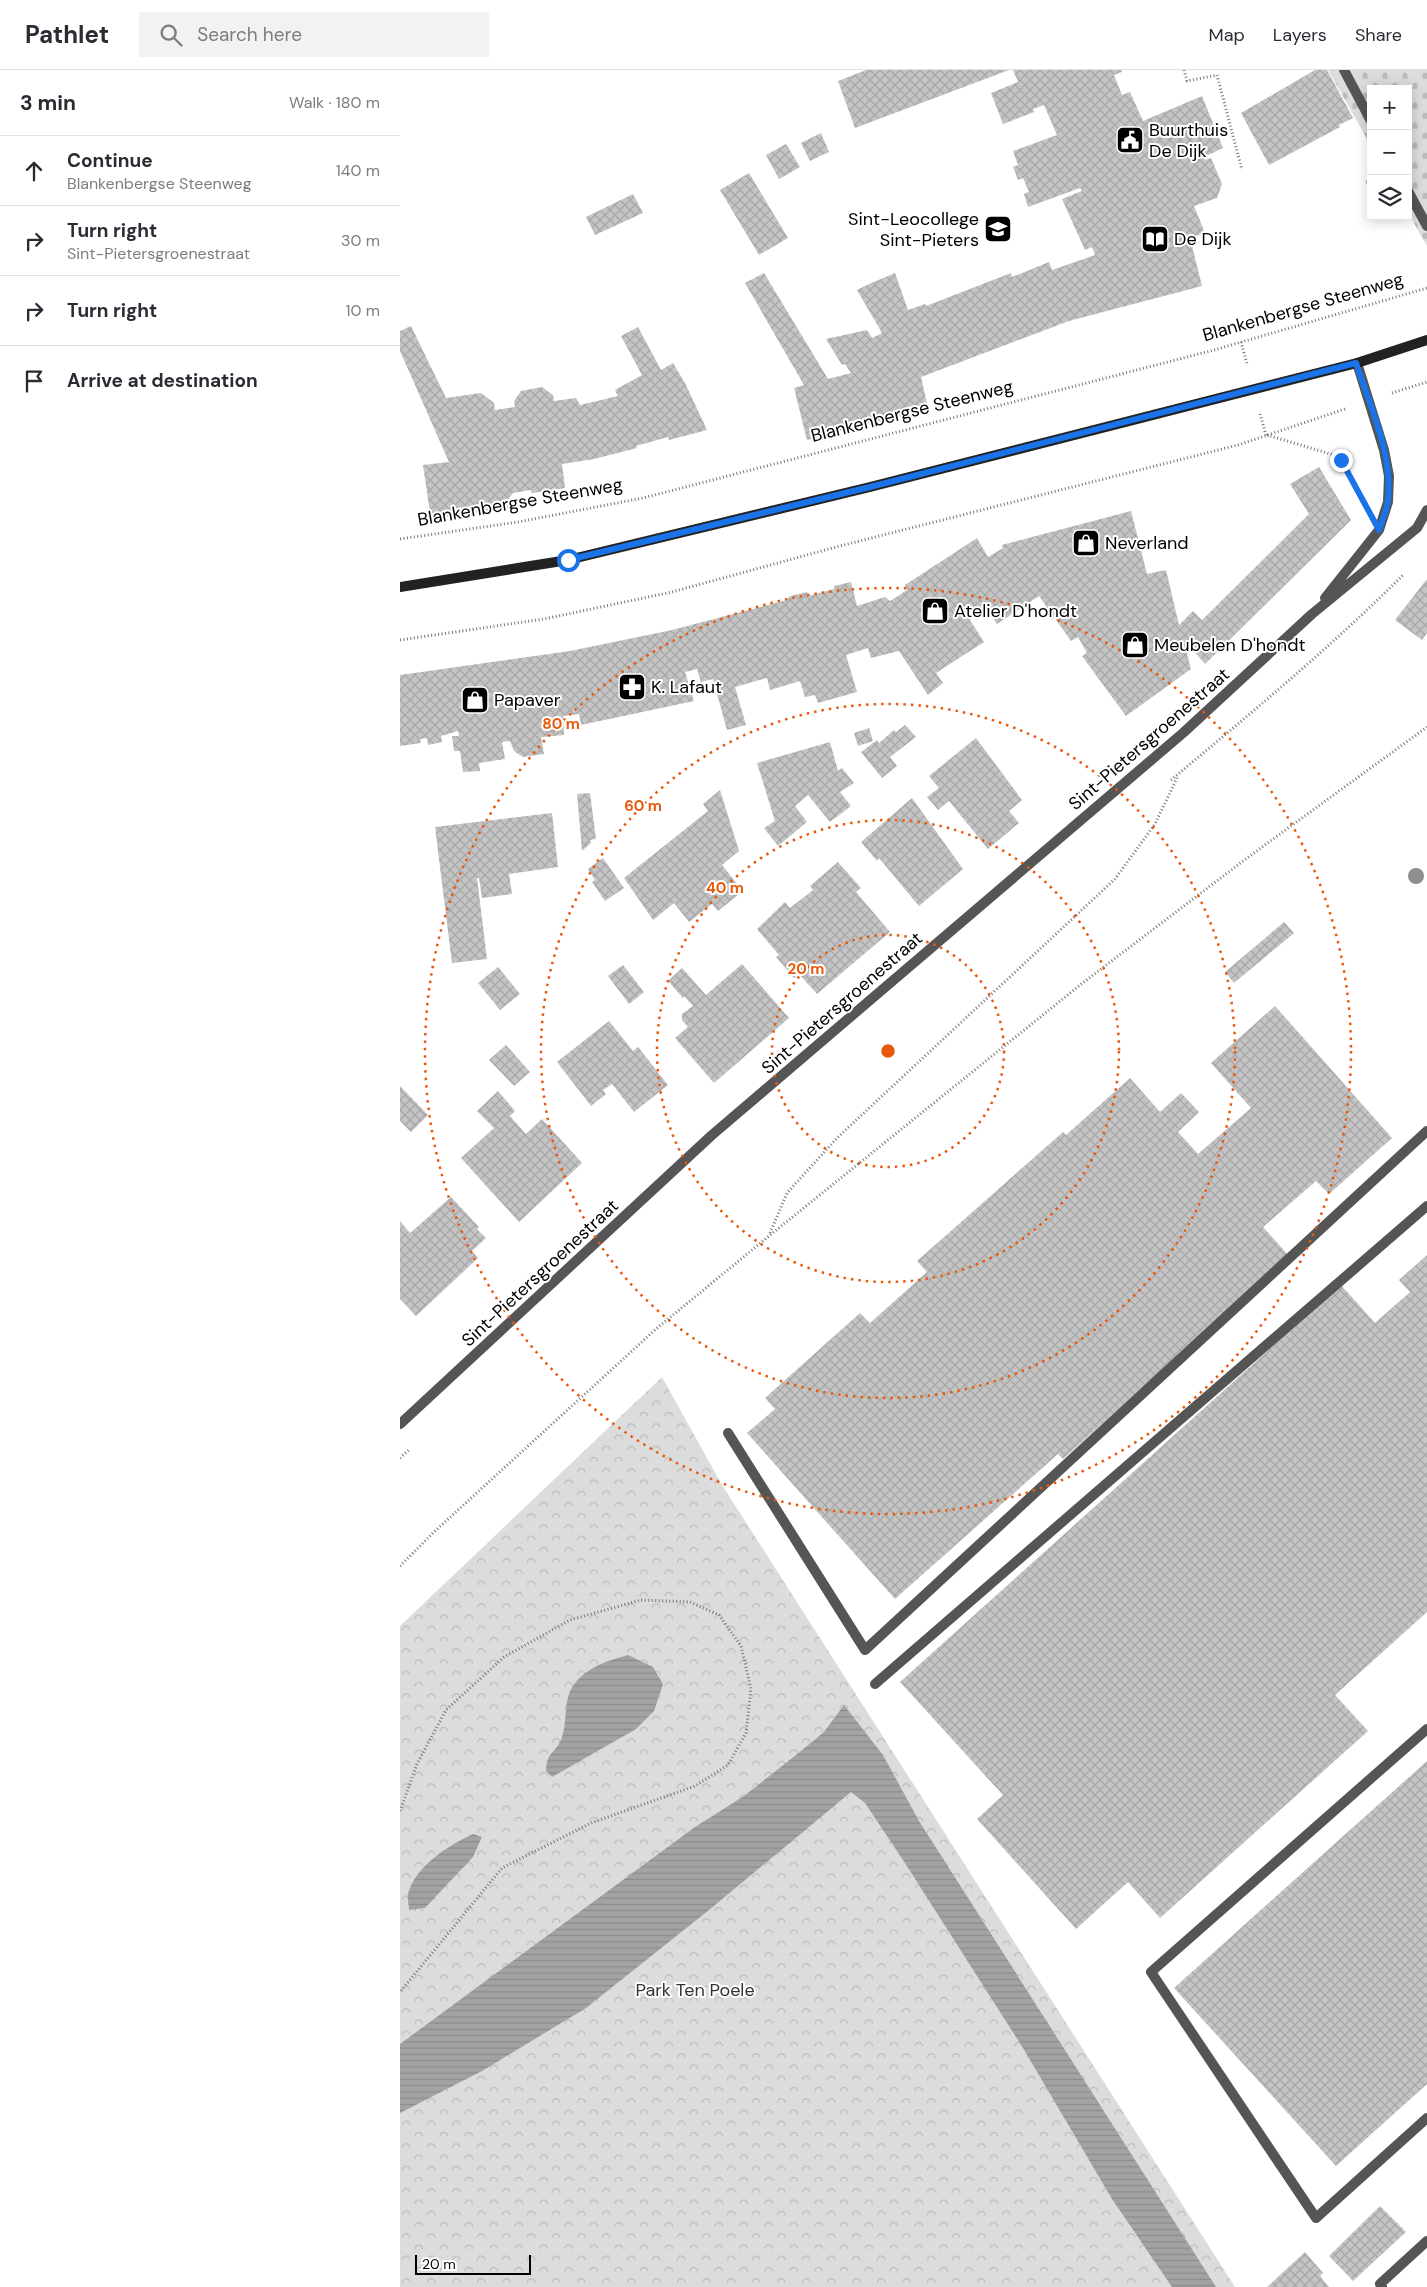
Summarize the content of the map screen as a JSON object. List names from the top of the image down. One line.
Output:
{"streets":{"street":["Sint-Pietersgroenestraat"],"path":["Blankenbergse Steenweg"]},"parks":["Park Ten Poele"],"places":{"public building":["Buurthuis De Dijk"],"school or university":["Sint-Leocollege Sint-Pieters"],"library":["De Dijk"],"shop":["Neverland","Atelier D'hondt","Meubelen D'hondt","Papaver"],"pharmacy":["K. Lafaut"]},"scale_bar":"20 m","page":{"header":"Pathlet","search":"Search here","nav":["Map","Layers","Share"],"heading":["3 min","Walk · 180 m"],"map_buttons":["+","−"],"list":[["Continue","Blankenbergse Steenweg","140 m"],["Turn right","Sint-Pietersgroenestraat","30 m"],["Turn right","10 m"],"Arrive at destination"],"scale":"20 m"},"rings":["80 m","60 m","40 m","20 m"]}
